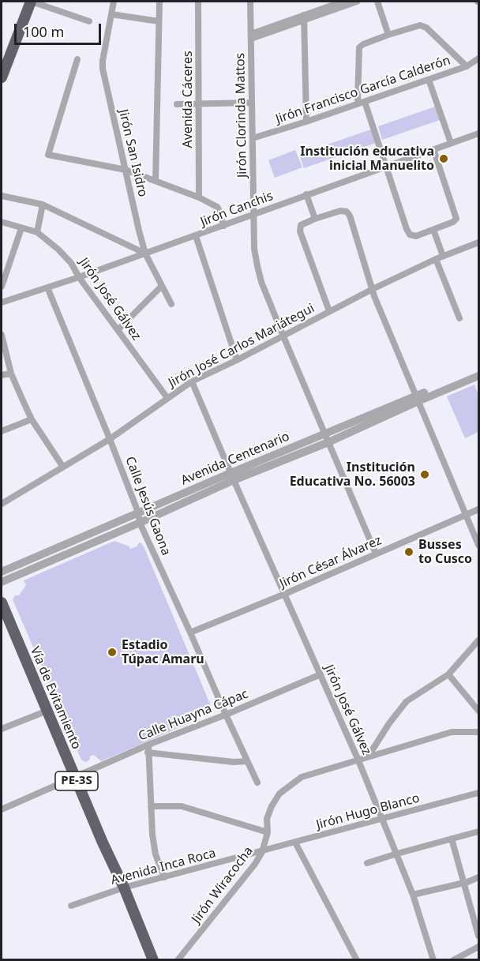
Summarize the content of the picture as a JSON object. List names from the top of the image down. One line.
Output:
{"streets":{"highway":["Vía de Evitamiento","PE-3S"],"street":["Jirón Francisco García Calderón","Avenida Cáceres","Jirón Clorinda Mattos","Jirón San Isidro","Jirón Canchis","Jirón José Gálvez","Jirón José Carlos Mariátegui","Avenida Centenario","Calle Jesús Gaona","Jirón César Álvarez","Calle Huayna Cápac","Jirón Hugo Blanco","Avenida Inca Roca","Jirón Wiracocha"]},"crossings":[["Jirón Francisco García Calderón","Jirón Clorinda Mattos"],["Jirón Clorinda Mattos","Jirón Canchis"],["Jirón Clorinda Mattos","Jirón José Carlos Mariátegui"],["Jirón Clorinda Mattos","Jirón César Álvarez"],["Jirón San Isidro","Jirón Canchis"],["Jirón Canchis","Jirón José Gálvez"],["Jirón Canchis","Calle Jesús Gaona"],["Jirón José Gálvez","Jirón José Carlos Mariátegui"],["Jirón José Gálvez","Avenida Centenario"],["Jirón José Gálvez","Jirón César Álvarez"],["Jirón José Gálvez","Calle Huayna Cápac"],["Jirón José Gálvez","Jirón Hugo Blanco"],["Jirón José Gálvez","Jirón Wiracocha"],["Jirón José Carlos Mariátegui","Calle Jesús Gaona"],["Avenida Centenario","Calle Jesús Gaona"],["Calle Jesús Gaona","Jirón César Álvarez"],["Calle Jesús Gaona","Calle Huayna Cápac"],["Vía de Evitamiento","Calle Huayna Cápac"],["Vía de Evitamiento","Avenida Inca Roca"],["Jirón Hugo Blanco","Avenida Inca Roca"],["Jirón Hugo Blanco","Jirón Wiracocha"],["Avenida Inca Roca","Jirón Wiracocha"]],"places":["Institución educativa inicial Manuelito","Institución Educativa No. 56003","Busses to Cusco","Estadio Túpac Amaru"],"scale_bar":"100 m"}
